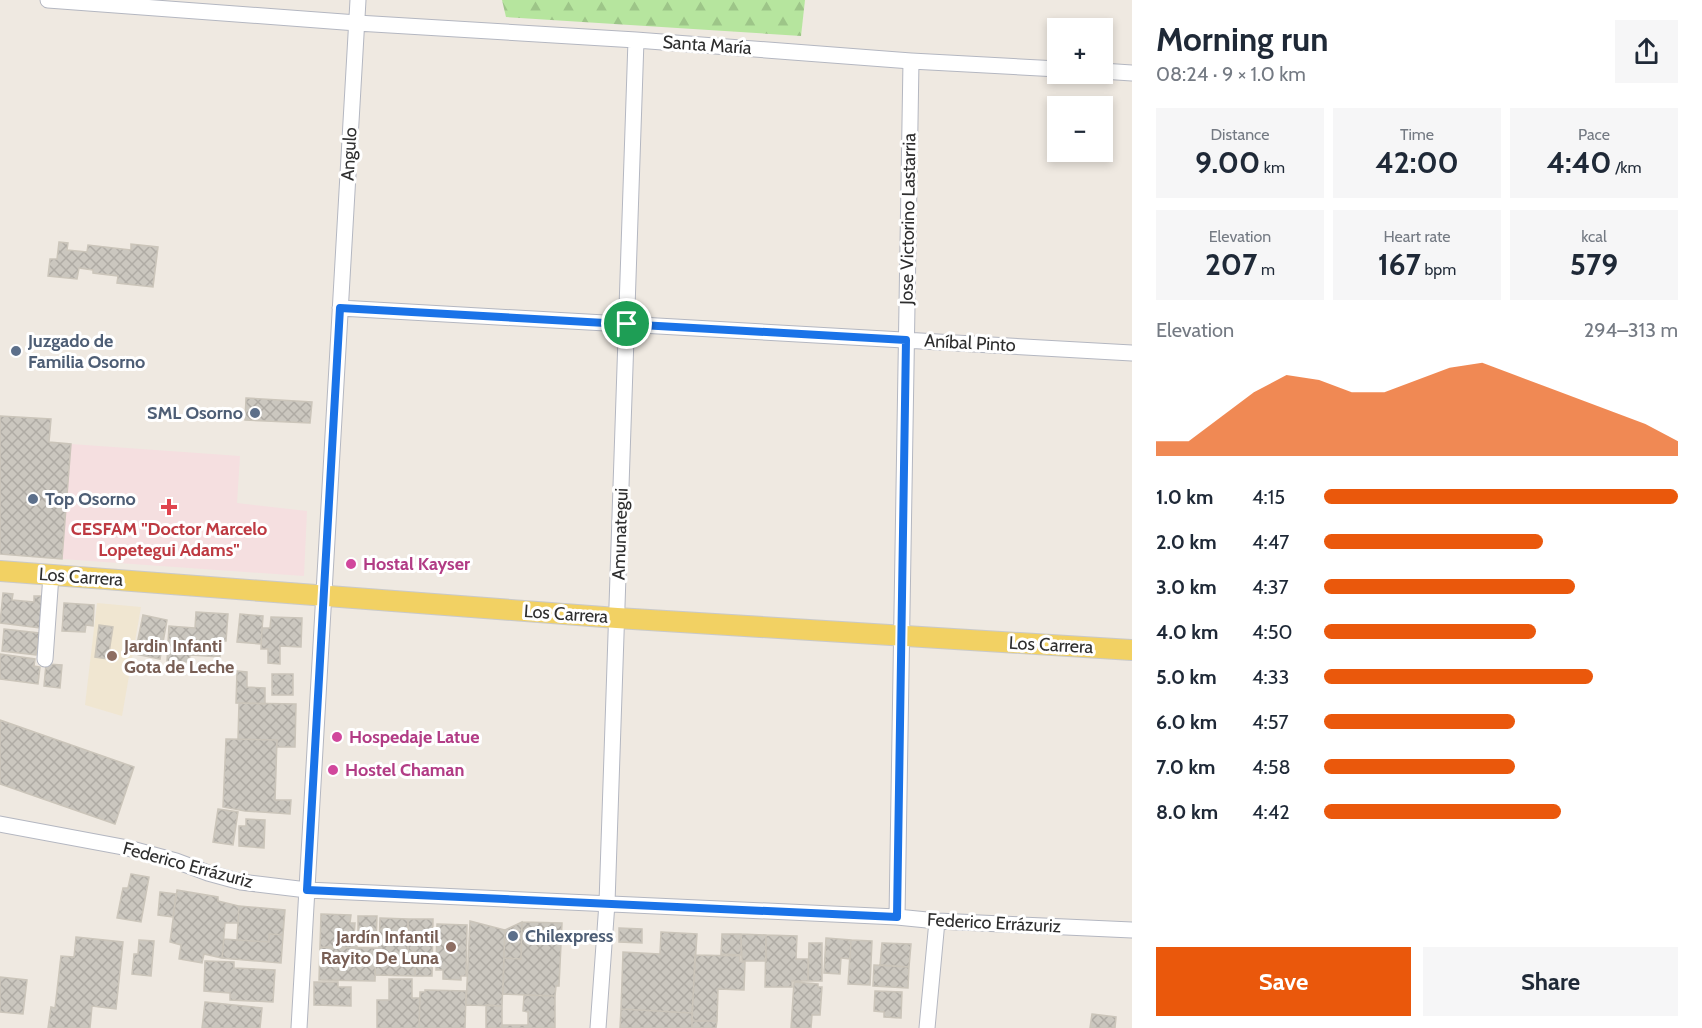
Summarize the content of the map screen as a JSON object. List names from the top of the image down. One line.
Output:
{"streets":{"main road":["Los Carrera"],"street":["Santa María","Angulo","Jose Victorino Lastarria","Aníbal Pinto","Amunategui","Federico Errázuriz"]},"crossings":[["Santa María","Angulo"],["Santa María","Jose Victorino Lastarria"],["Santa María","Amunategui"],["Angulo","Aníbal Pinto"],["Angulo","Los Carrera"],["Angulo","Federico Errázuriz"],["Jose Victorino Lastarria","Aníbal Pinto"],["Jose Victorino Lastarria","Los Carrera"],["Jose Victorino Lastarria","Federico Errázuriz"],["Aníbal Pinto","Amunategui"],["Amunategui","Los Carrera"],["Amunategui","Federico Errázuriz"]],"places":{"other":["Juzgado de Familia Osorno","SML Osorno","Top Osorno","Hostal Kayser","Jardin Infanti Gota de Leche","Hospedaje Latue","Hostel Chaman","Chilexpress","Jardín Infantil Rayito De Luna"],"health":["CESFAM \"Doctor Marcelo Lopetegui Adams\""]},"page":{"heading":["Morning run","08:24 · 9 × 1.0 km"],"map_buttons":["+","−"],"stats":[["Distance","9.00 km"],["Time","42:00"],["Pace","4:40 /km"],["Elevation","207 m"],["Heart rate","167 bpm"],["kcal","579"]],"chart":["Elevation","294–313 m"],"list":[{"name":"1.0 km","note":"4:15"},{"name":"2.0 km","note":"4:47"},{"name":"3.0 km","note":"4:37"},{"name":"4.0 km","note":"4:50"},{"name":"5.0 km","note":"4:33"},{"name":"6.0 km","note":"4:57"},{"name":"7.0 km","note":"4:58"},{"name":"8.0 km","note":"4:42"}],"buttons":["Save","Share"]}}
